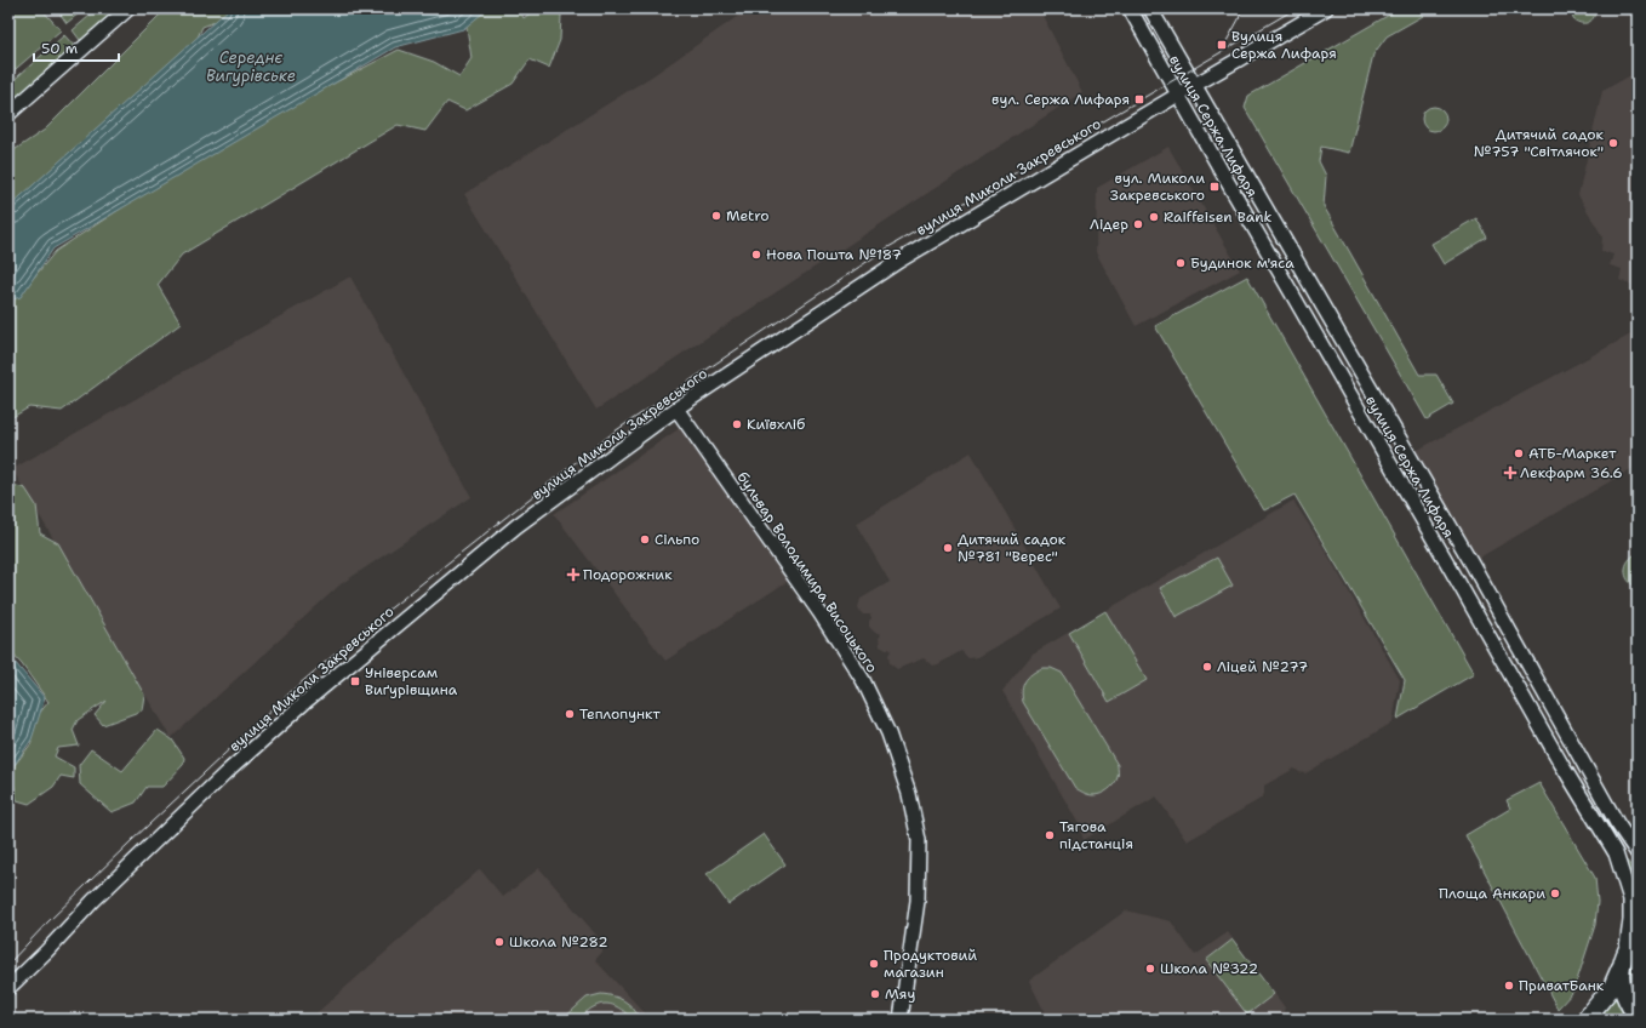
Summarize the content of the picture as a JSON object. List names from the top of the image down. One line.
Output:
{"streets":{"street":["вулиця Сержа Лифаря","вулиця Миколи Закревського","бульвар Володимира Висоцького"]},"crossings":[["вулиця Сержа Лифаря","вулиця Миколи Закревського"],["вулиця Миколи Закревського","бульвар Володимира Висоцького"]],"water":["Середнє Вигурівське"],"places":{"transit":["Вулиця Сержа Лифаря","вул. Сержа Лифаря","вул. Миколи Закревського","Універсам Виґурівщина"],"other":["Дитячий садок №757 \"Світлячок\"","Metro","Raiffeisen Bank","Лідер","Нова Пошта №187","Будинок м'яса","Київхліб","АТБ-Маркет","Сільпо","Дитячий садок №781 \"Верес\"","Ліцей №277","Теплопункт","Тягова пiдстанцiя","Площа Анкари","Школа №282","Продуктовий магазин","Школа №322","ПриватБанк","Мяу"],"health":["Лекфарм 36.6","Подорожник"]},"scale_bar":"50 m"}
